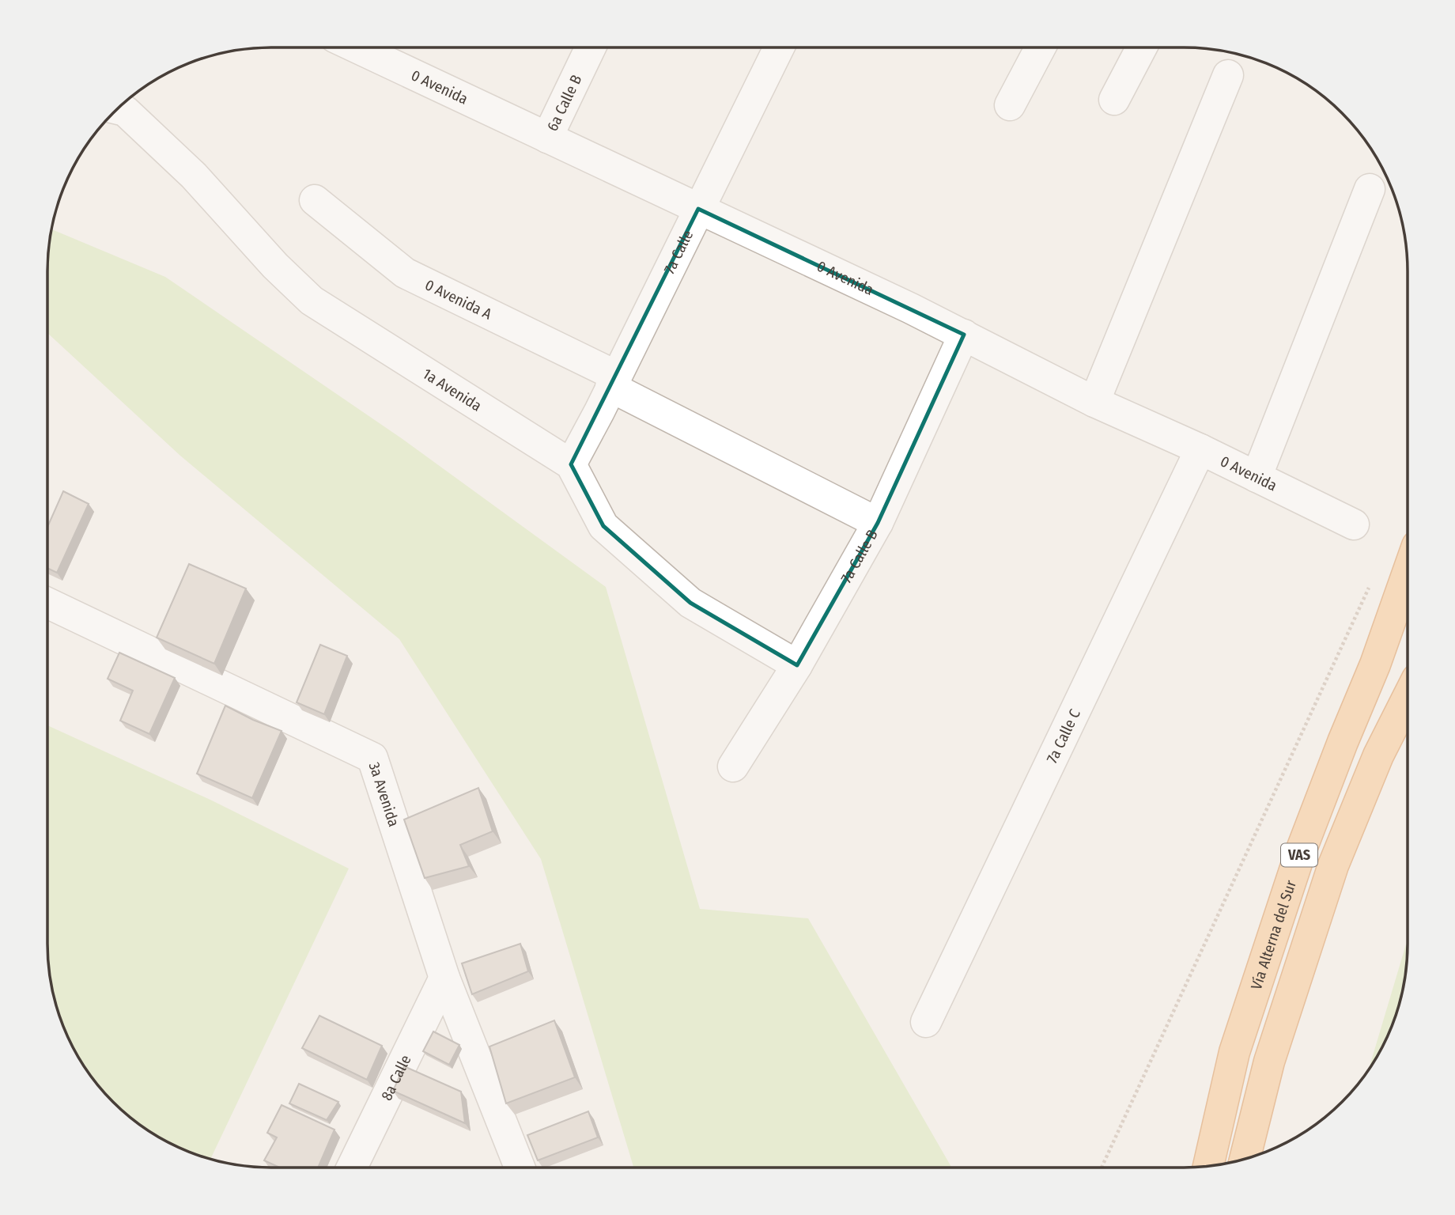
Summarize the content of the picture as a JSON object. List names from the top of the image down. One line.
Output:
{"streets":{"highway":["VAS","Vía Alterna del Sur"],"street":["0 Avenida","6a Calle B","7a Calle","0 Avenida A","1a Avenida","7a Calle B","7a Calle C","3a Avenida","8a Calle"]},"crossings":[["0 Avenida","6a Calle B"],["0 Avenida","7a Calle"],["0 Avenida","7a Calle B"],["0 Avenida","7a Calle C"],["7a Calle","0 Avenida A"],["7a Calle","1a Avenida"],["0 Avenida A","7a Calle B"],["1a Avenida","7a Calle B"],["3a Avenida","8a Calle"]]}
